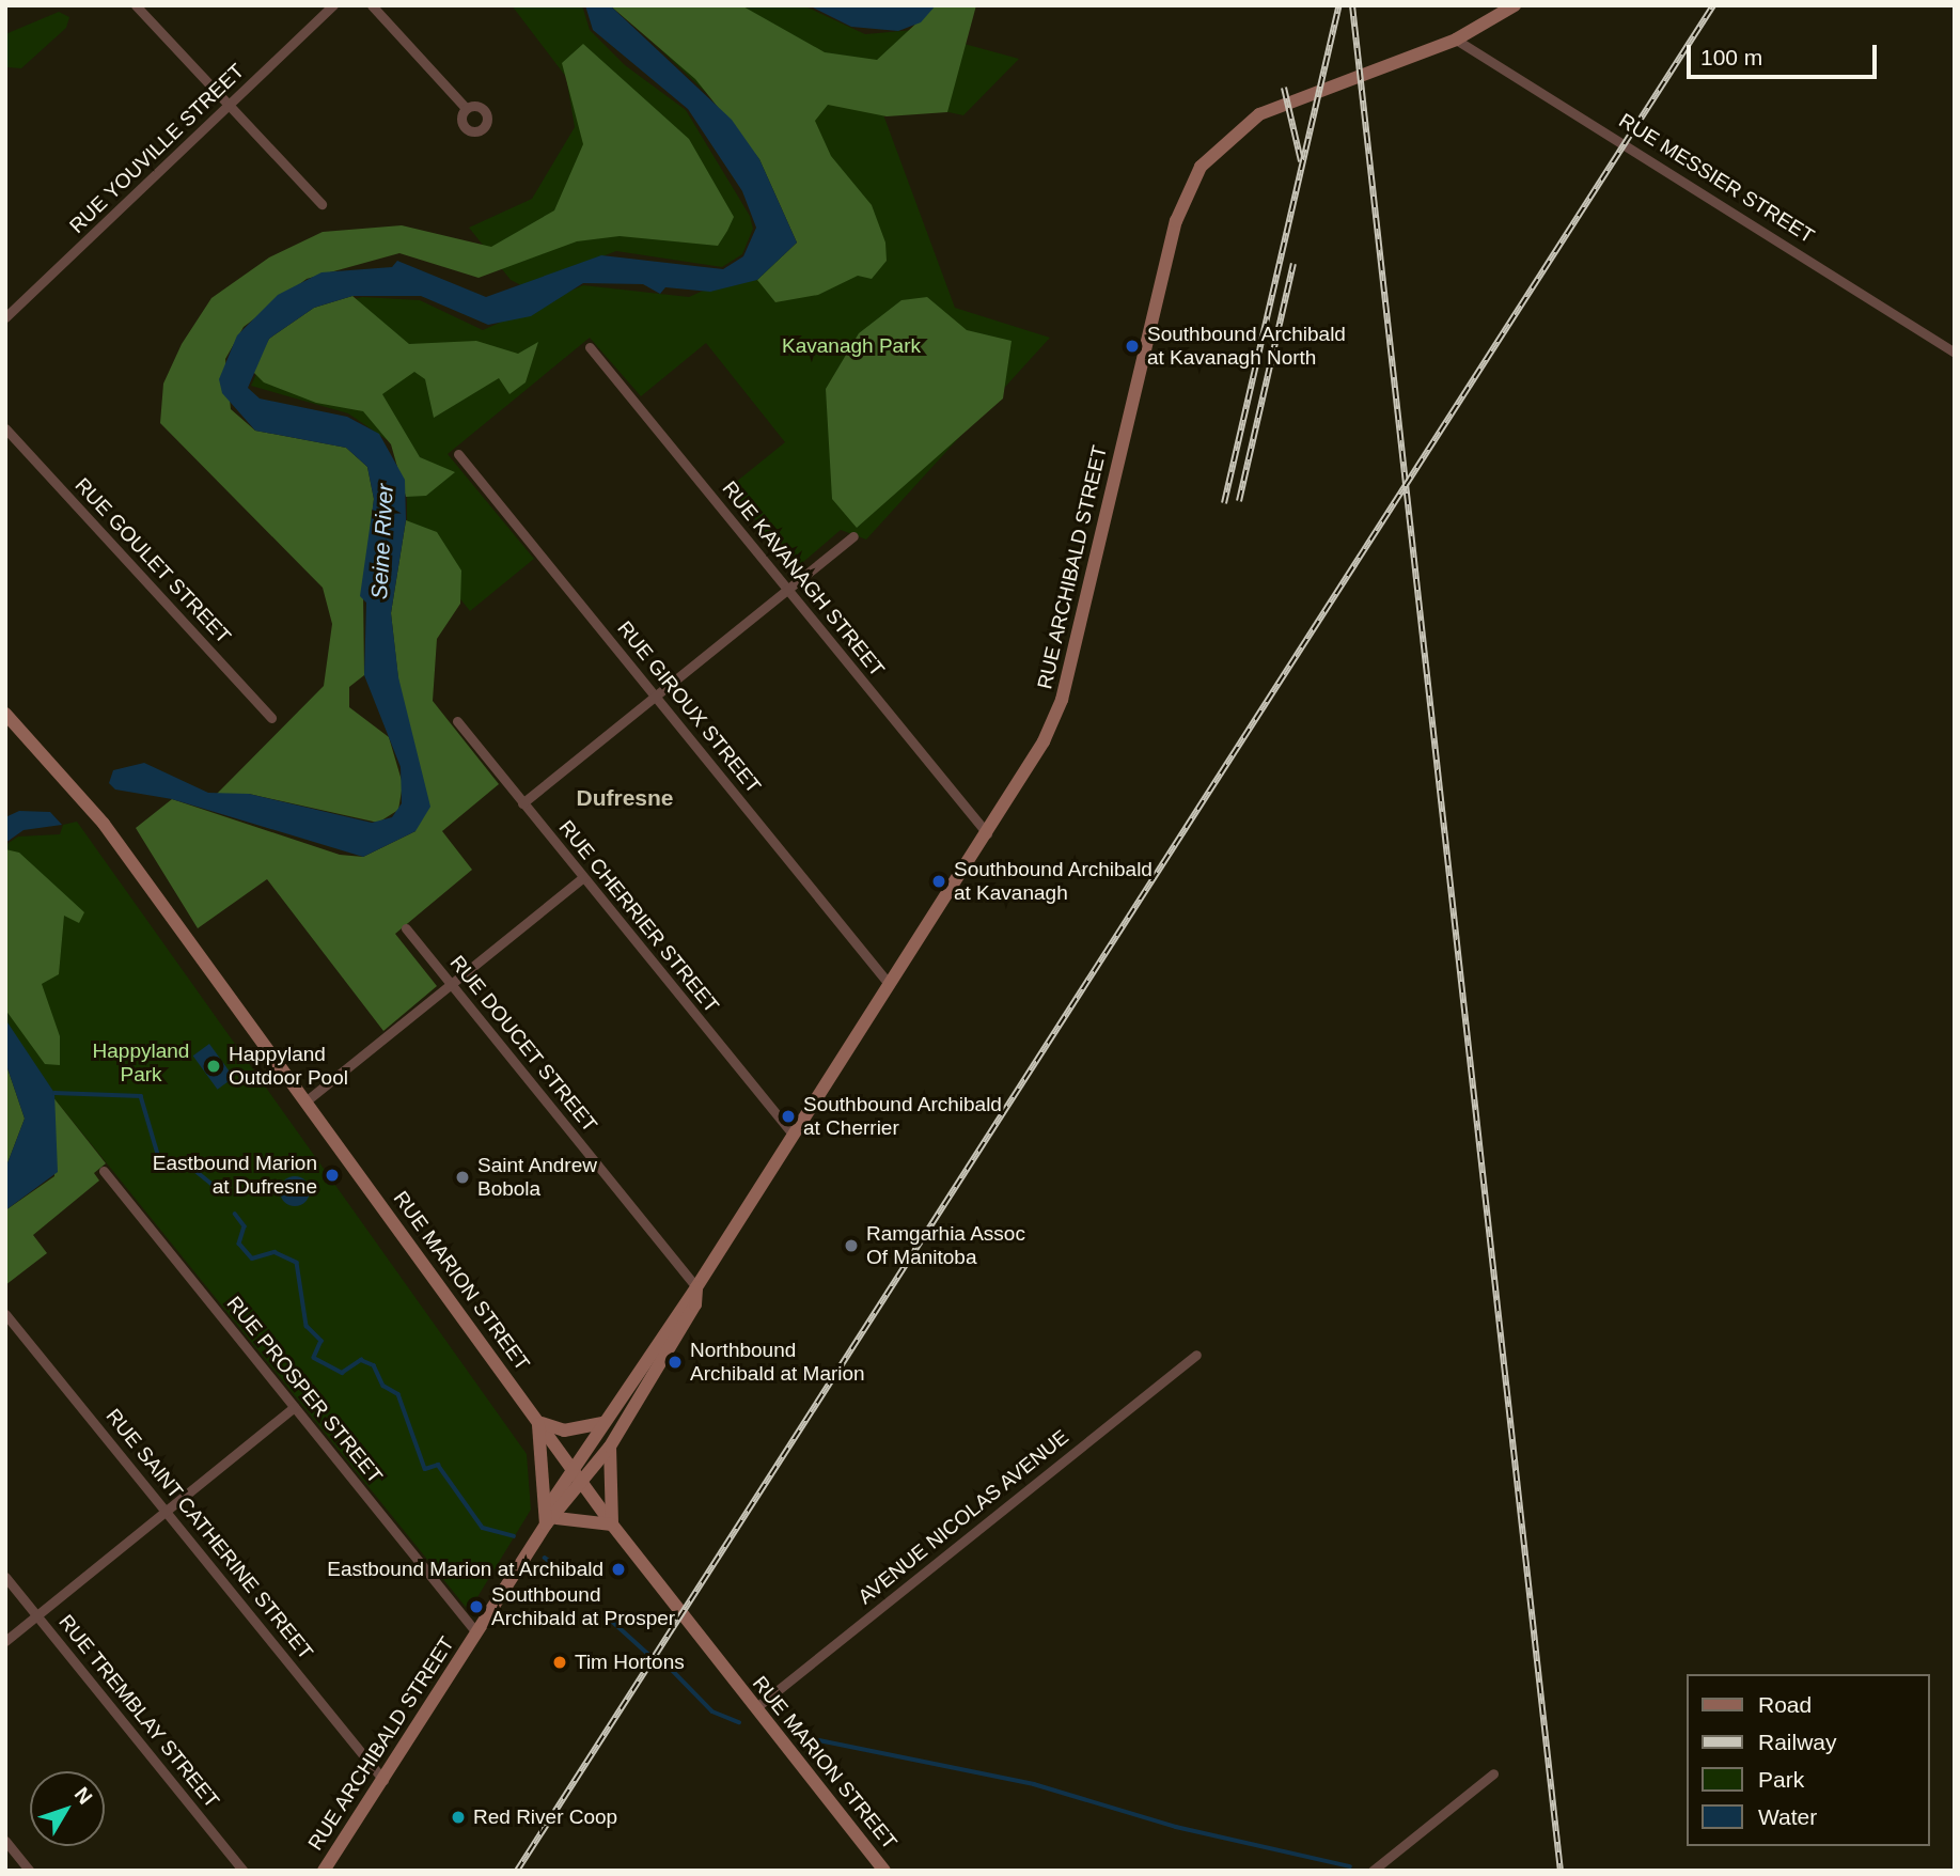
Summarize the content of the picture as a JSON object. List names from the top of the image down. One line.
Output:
{"streets":{"main road":["RUE ARCHIBALD STREET","RUE MARION STREET"],"street":["RUE YOUVILLE STREET","RUE MESSIER STREET","RUE GOULET STREET","RUE KAVANAGH STREET","RUE GIROUX STREET","RUE CHERRIER STREET","RUE DOUCET STREET","RUE PROSPER STREET","AVENUE NICOLAS AVENUE","RUE SAINT CATHERINE STREET","RUE TREMBLAY STREET"]},"crossings":[["RUE MESSIER STREET","RUE ARCHIBALD STREET"],["RUE ARCHIBALD STREET","RUE KAVANAGH STREET"],["RUE ARCHIBALD STREET","RUE GIROUX STREET"],["RUE ARCHIBALD STREET","RUE CHERRIER STREET"],["RUE ARCHIBALD STREET","RUE DOUCET STREET"],["RUE ARCHIBALD STREET","RUE MARION STREET"],["RUE ARCHIBALD STREET","RUE PROSPER STREET"],["RUE ARCHIBALD STREET","RUE SAINT CATHERINE STREET"],["RUE MARION STREET","AVENUE NICOLAS AVENUE"]],"districts":["Dufresne"],"water":["Seine River"],"parks":["Kavanagh Park","Happyland Park"],"places":["Southbound Archibald at Kavanagh North","Southbound Archibald at Kavanagh","Happyland Outdoor Pool","Southbound Archibald at Cherrier","Eastbound Marion at Dufresne","Saint Andrew Bobola","Ramgarhia Assoc Of Manitoba","Northbound Archibald at Marion","Eastbound Marion at Archibald","Southbound Archibald at Prosper","Tim Hortons","Red River Coop"],"legend":["Road","Railway","Park","Water"],"scale_bar":"100 m","north":"top right"}
